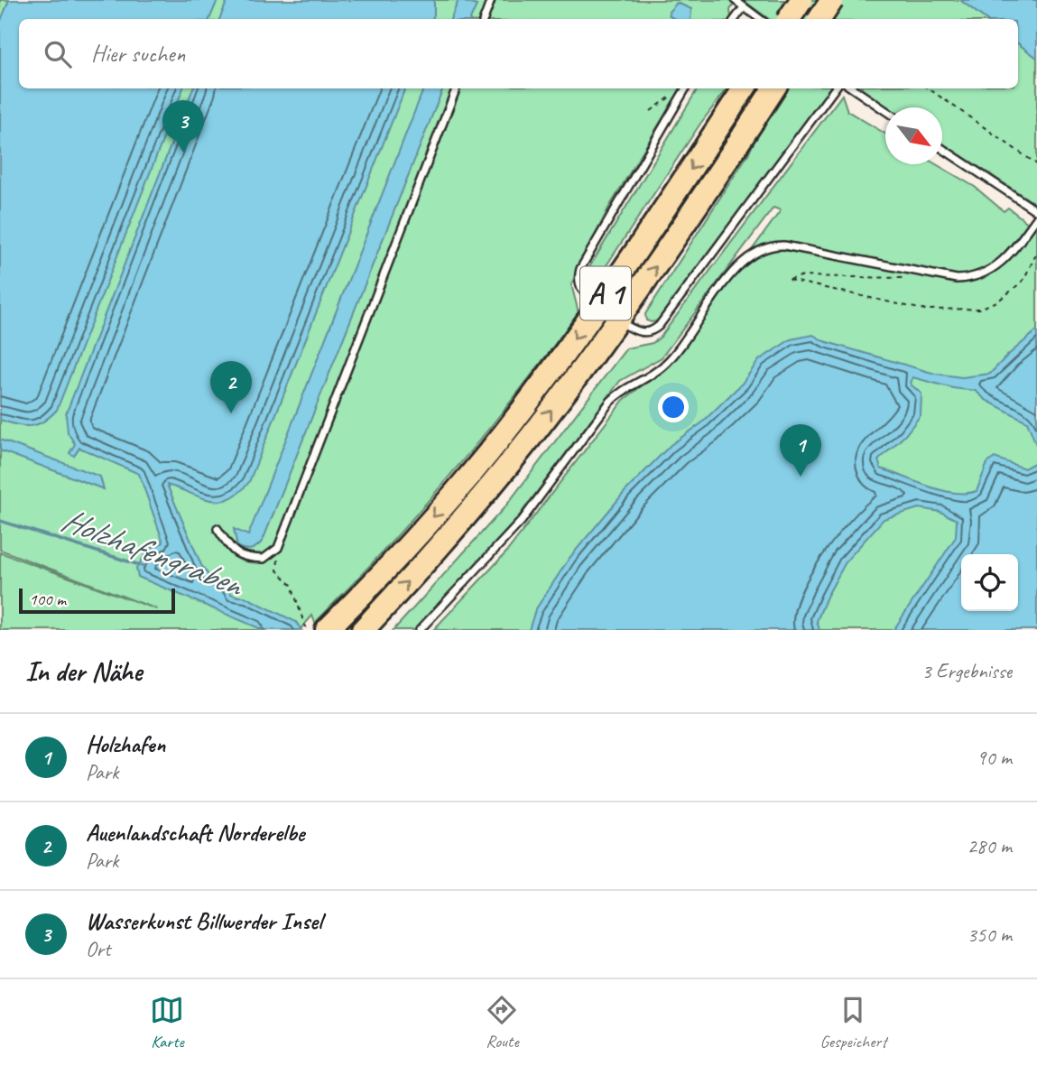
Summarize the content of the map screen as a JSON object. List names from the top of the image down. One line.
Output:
{"streets":{"highway":["A 1"]},"water":["Holzhafengraben"],"scale_bar":"100 m","north":"bottom right","page":{"search":"Hier suchen","pins":["3","2","1"],"scale":"100 m","heading":["In der Nähe","3 Ergebnisse"],"list":[{"mark":"1","name":"Holzhafen","note":"Park","value":"90 m"},{"mark":"2","name":"Auenlandschaft Norderelbe","note":"Park","value":"280 m"},{"mark":"3","name":"Wasserkunst Billwerder Insel","note":"Ort","value":"350 m"}],"nav":["Karte","Route","Gespeichert"]}}
